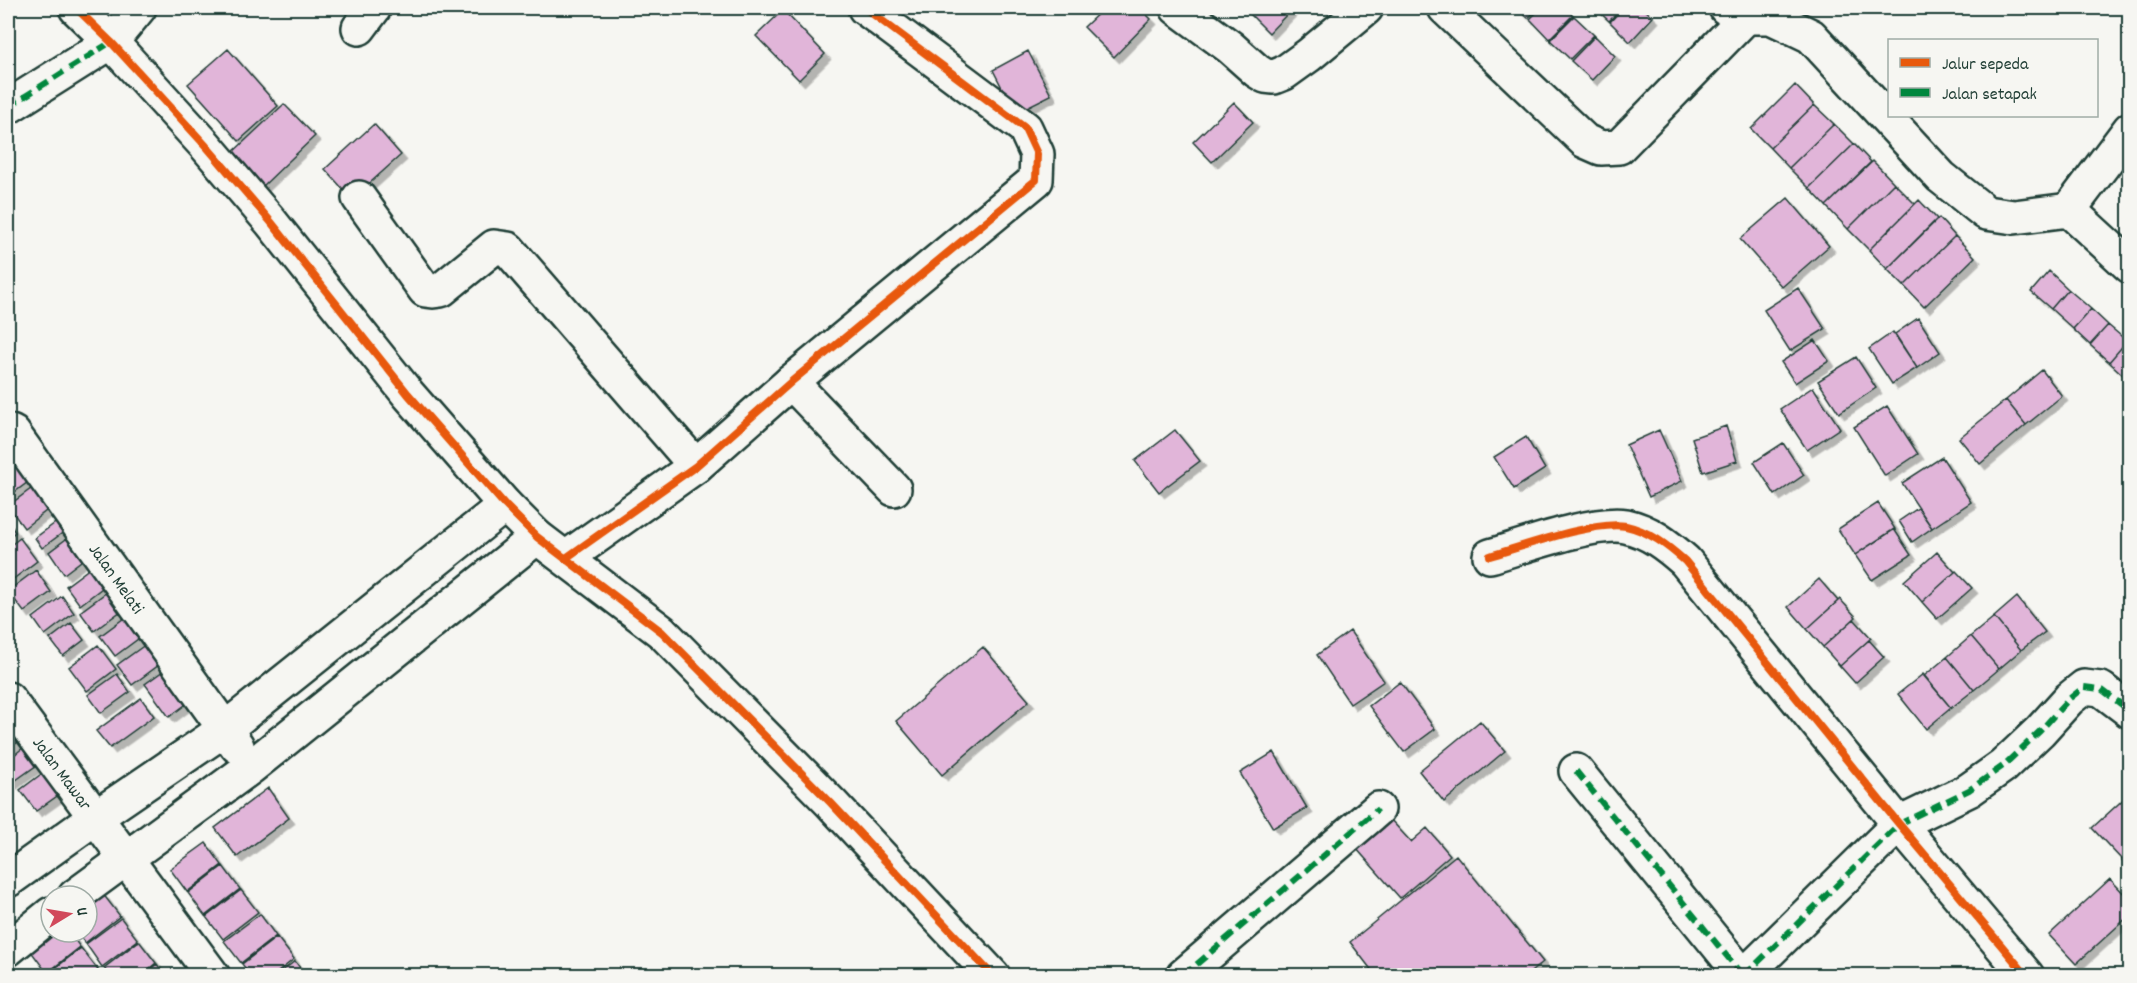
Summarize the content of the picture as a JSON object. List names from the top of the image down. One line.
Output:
{"streets":{"street":["Jalan Melati","Jalan Mawar"]},"legend":["Jalur sepeda","Jalan setapak"],"north":"right"}
